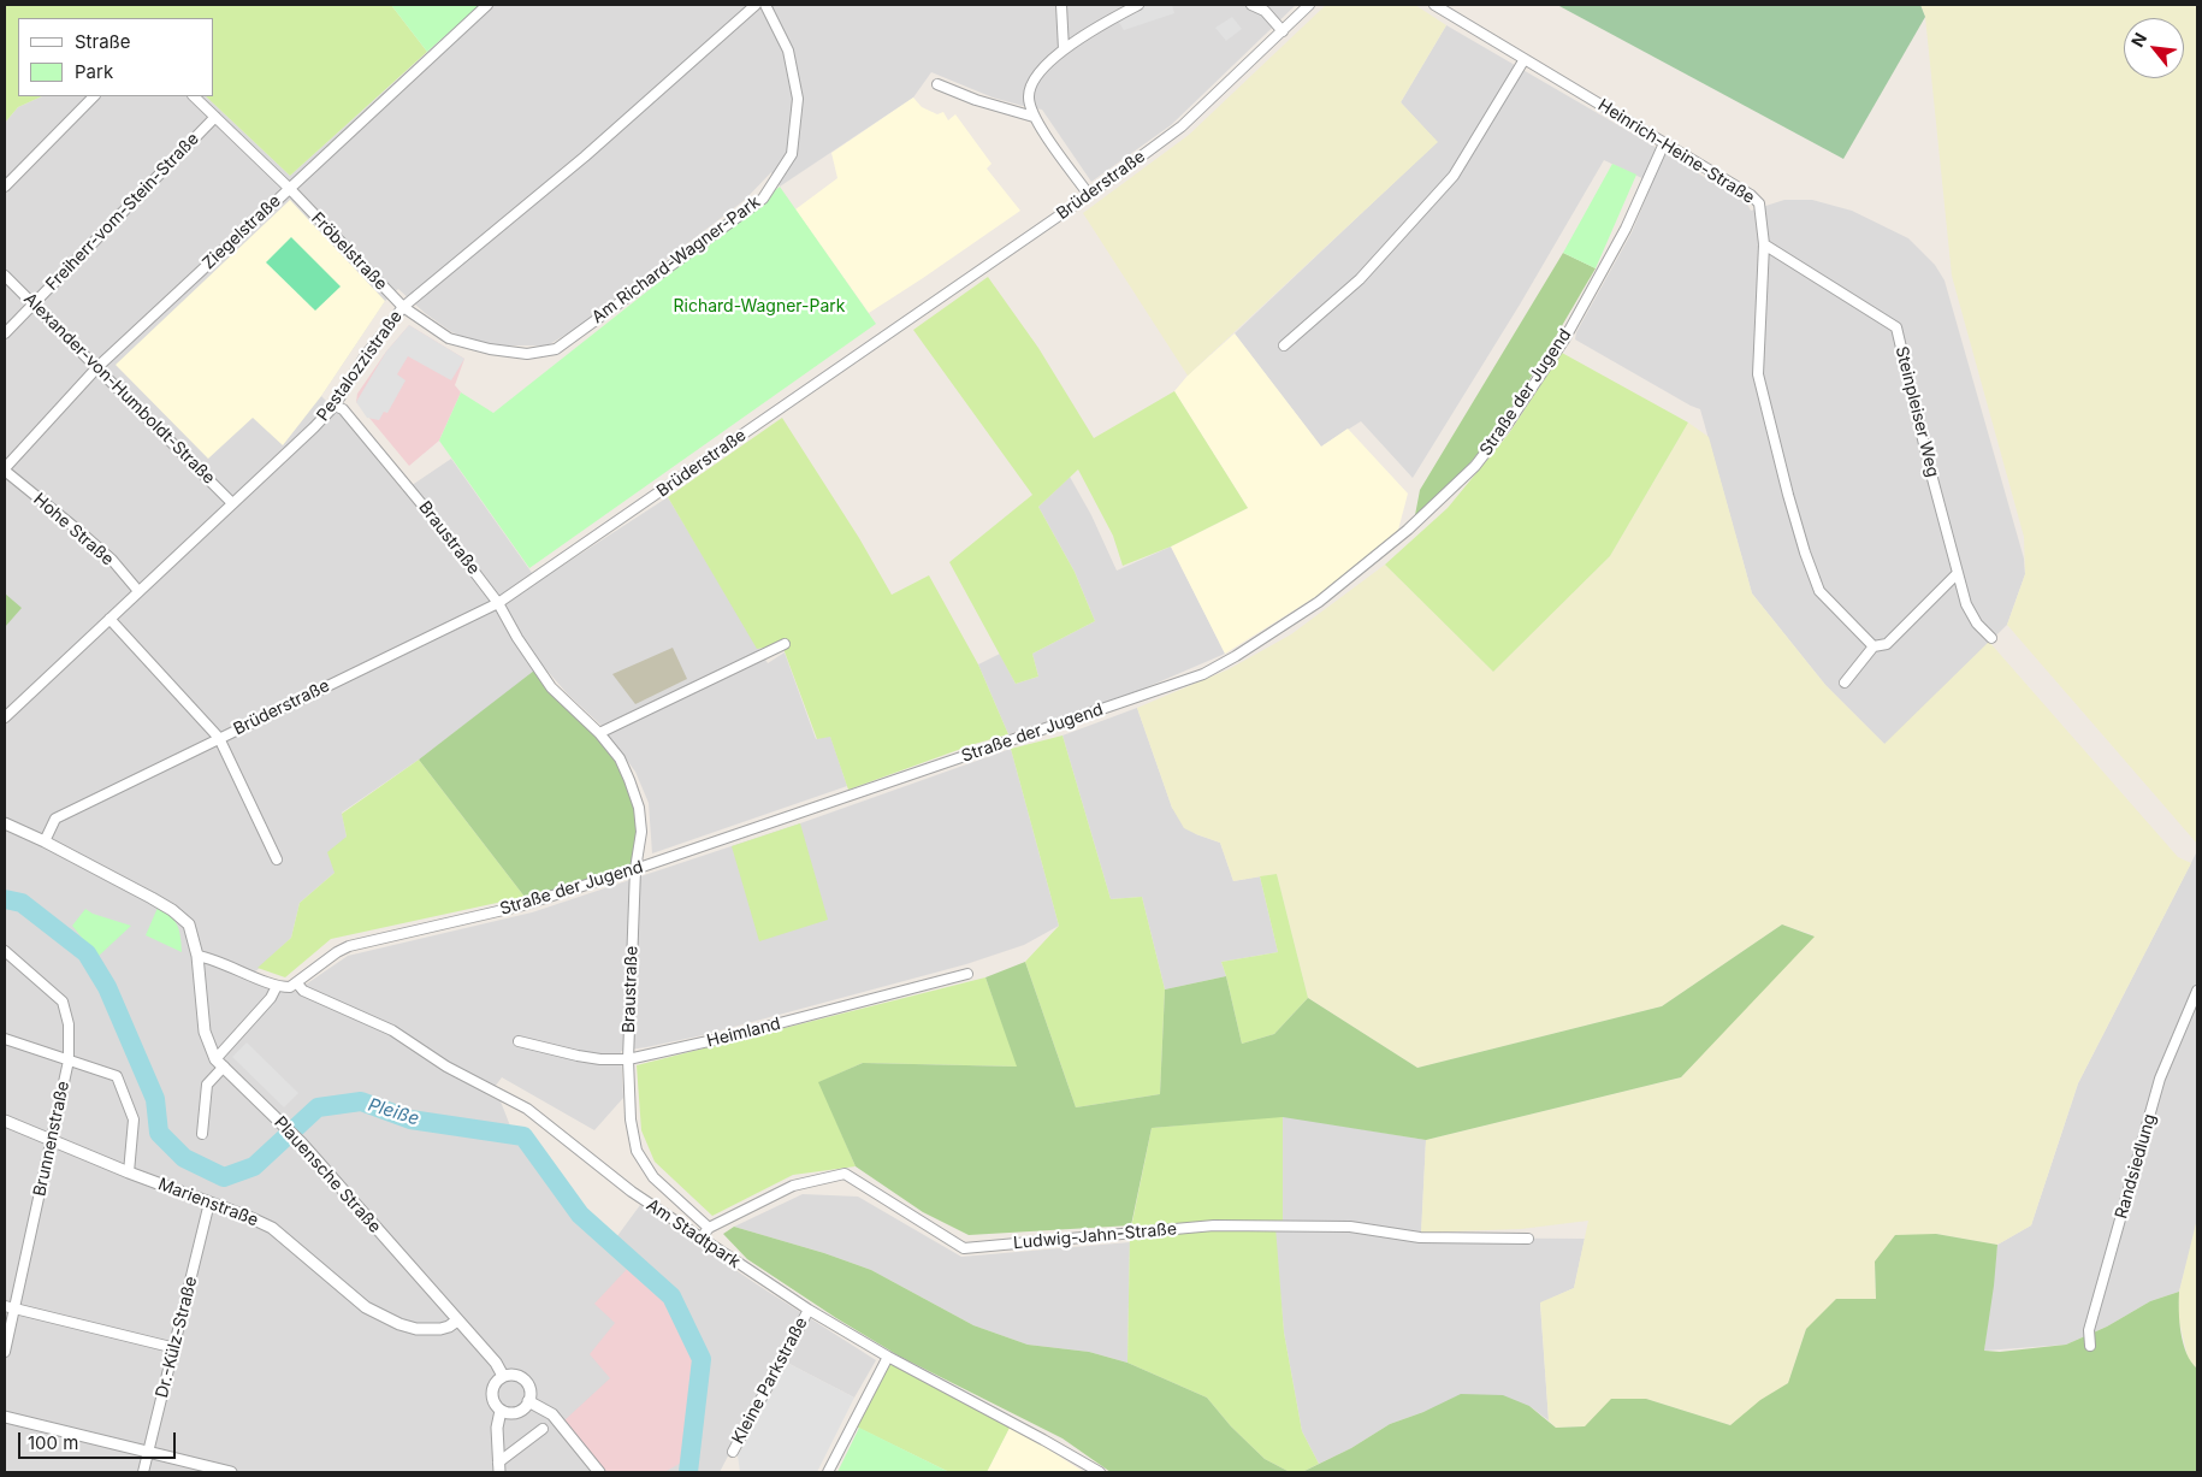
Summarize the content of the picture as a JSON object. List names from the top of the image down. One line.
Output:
{"streets":{"street":["Heinrich-Heine-Straße","Brüderstraße","Freiherr-vom-Stein-Straße","Ziegelstraße","Fröbelstraße","Am Richard-Wagner-Park","Pestalozzistraße","Alexander-von-Humboldt-Straße","Straße der Jugend","Steinpleiser Weg","Hohe Straße","Braustraße","Heimland","Brunnenstraße","Randsiedlung","Plauensche Straße","Marienstraße","Am Stadtpark","Ludwig-Jahn-Straße","Dr.-Külz-Straße","Kleine Parkstraße"]},"crossings":[["Heinrich-Heine-Straße","Straße der Jugend"],["Heinrich-Heine-Straße","Steinpleiser Weg"],["Brüderstraße","Braustraße"],["Brüderstraße","Plauensche Straße"],["Freiherr-vom-Stein-Straße","Fröbelstraße"],["Freiherr-vom-Stein-Straße","Alexander-von-Humboldt-Straße"],["Ziegelstraße","Fröbelstraße"],["Ziegelstraße","Alexander-von-Humboldt-Straße"],["Ziegelstraße","Hohe Straße"],["Fröbelstraße","Am Richard-Wagner-Park"],["Fröbelstraße","Pestalozzistraße"],["Am Richard-Wagner-Park","Pestalozzistraße"],["Pestalozzistraße","Alexander-von-Humboldt-Straße"],["Pestalozzistraße","Hohe Straße"],["Pestalozzistraße","Braustraße"],["Straße der Jugend","Braustraße"],["Straße der Jugend","Am Stadtpark"],["Braustraße","Heimland"],["Braustraße","Ludwig-Jahn-Straße"],["Brunnenstraße","Marienstraße"],["Plauensche Straße","Marienstraße"],["Marienstraße","Dr.-Külz-Straße"],["Am Stadtpark","Ludwig-Jahn-Straße"],["Am Stadtpark","Kleine Parkstraße"]],"water":["Pleiße"],"parks":["Richard-Wagner-Park"],"legend":["Straße","Park"],"scale_bar":"100 m","north":"top left"}
